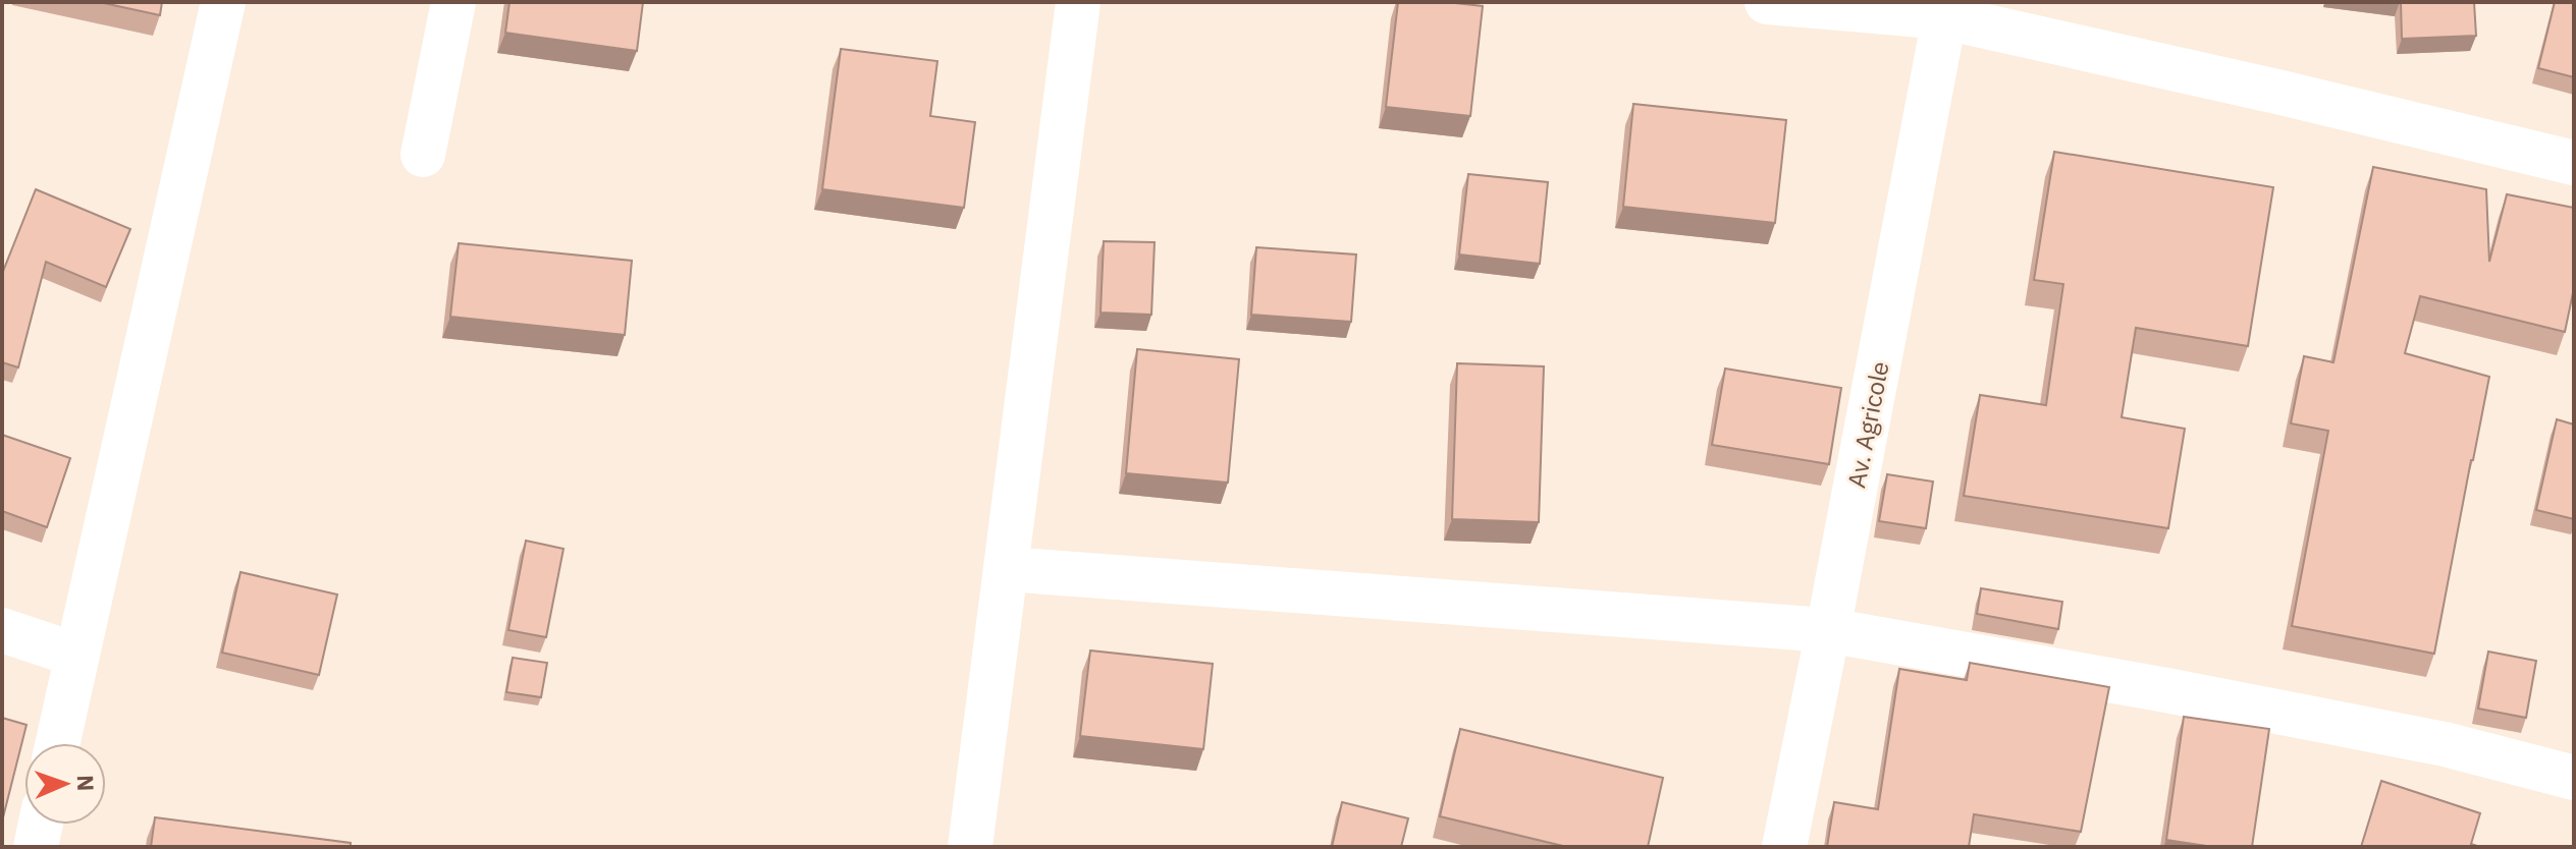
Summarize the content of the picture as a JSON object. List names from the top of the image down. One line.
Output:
{"streets":{"street":["Av. Agricole"]},"north":"right"}
